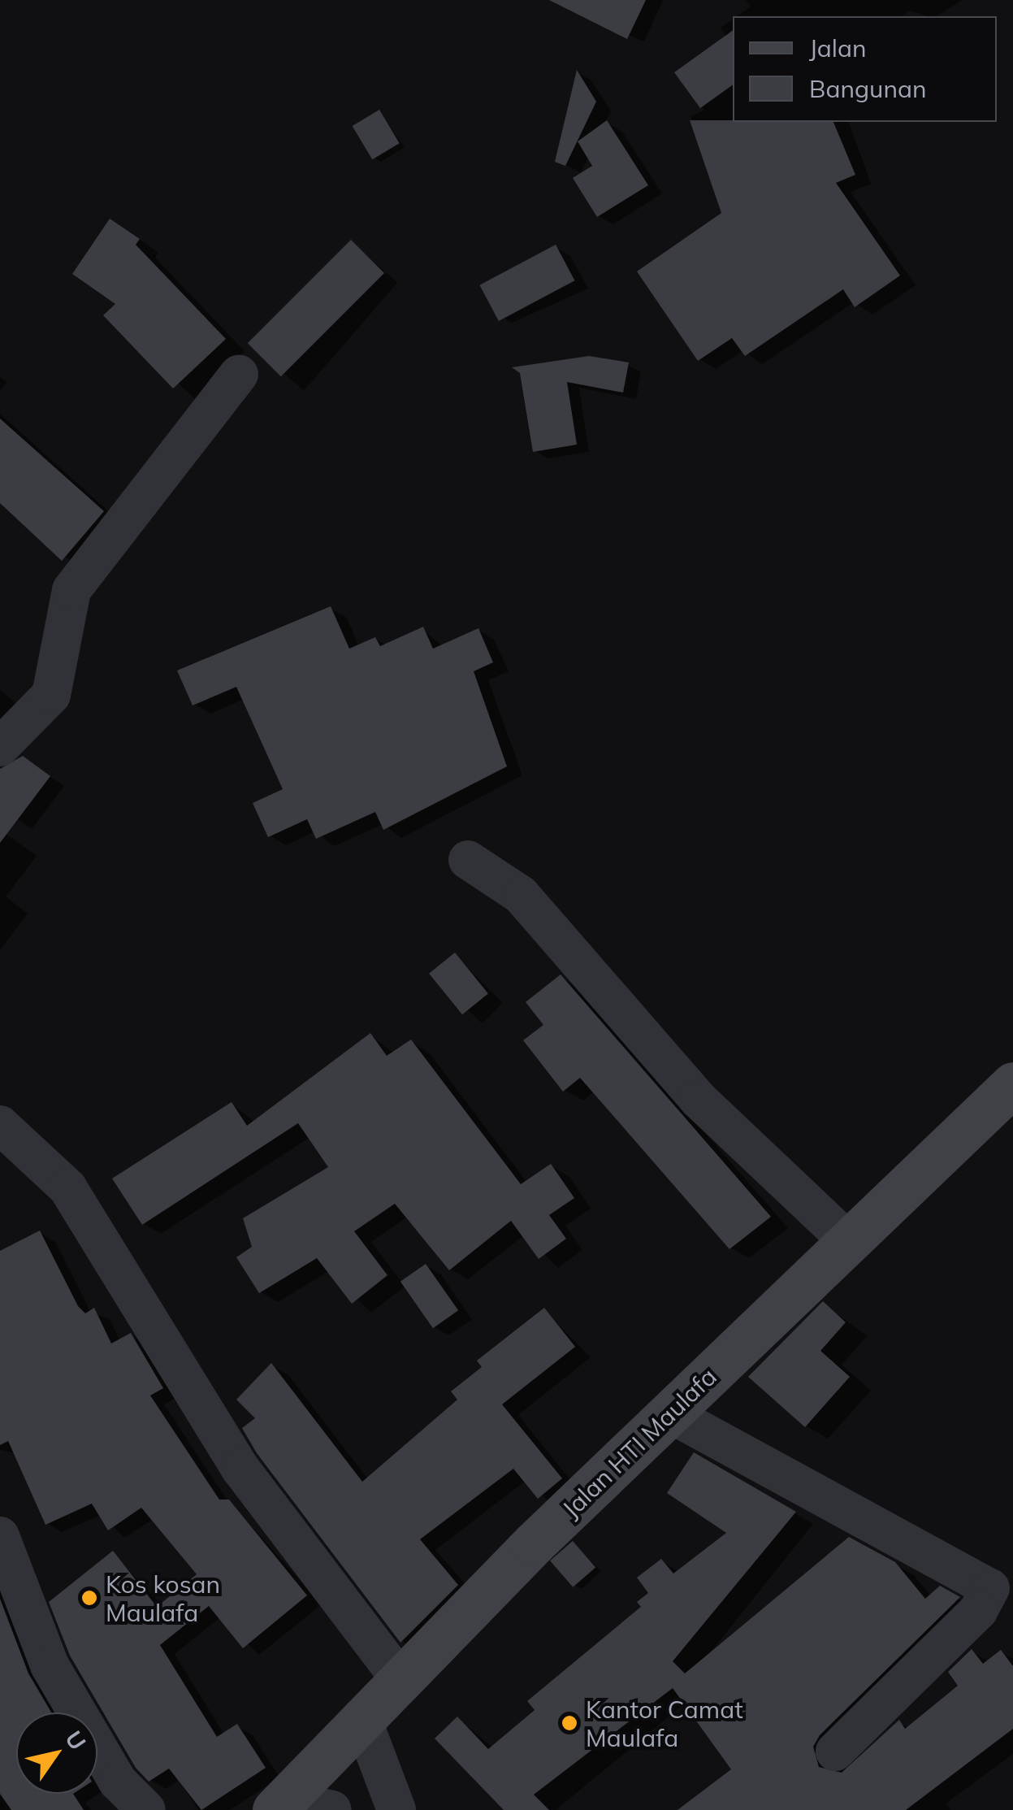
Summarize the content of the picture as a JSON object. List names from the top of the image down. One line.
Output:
{"streets":{"street":["Jalan HTI Maulafa"]},"places":["Kos kosan Maulafa","Kantor Camat Maulafa"],"legend":["Jalan","Bangunan"],"north":"top right"}
